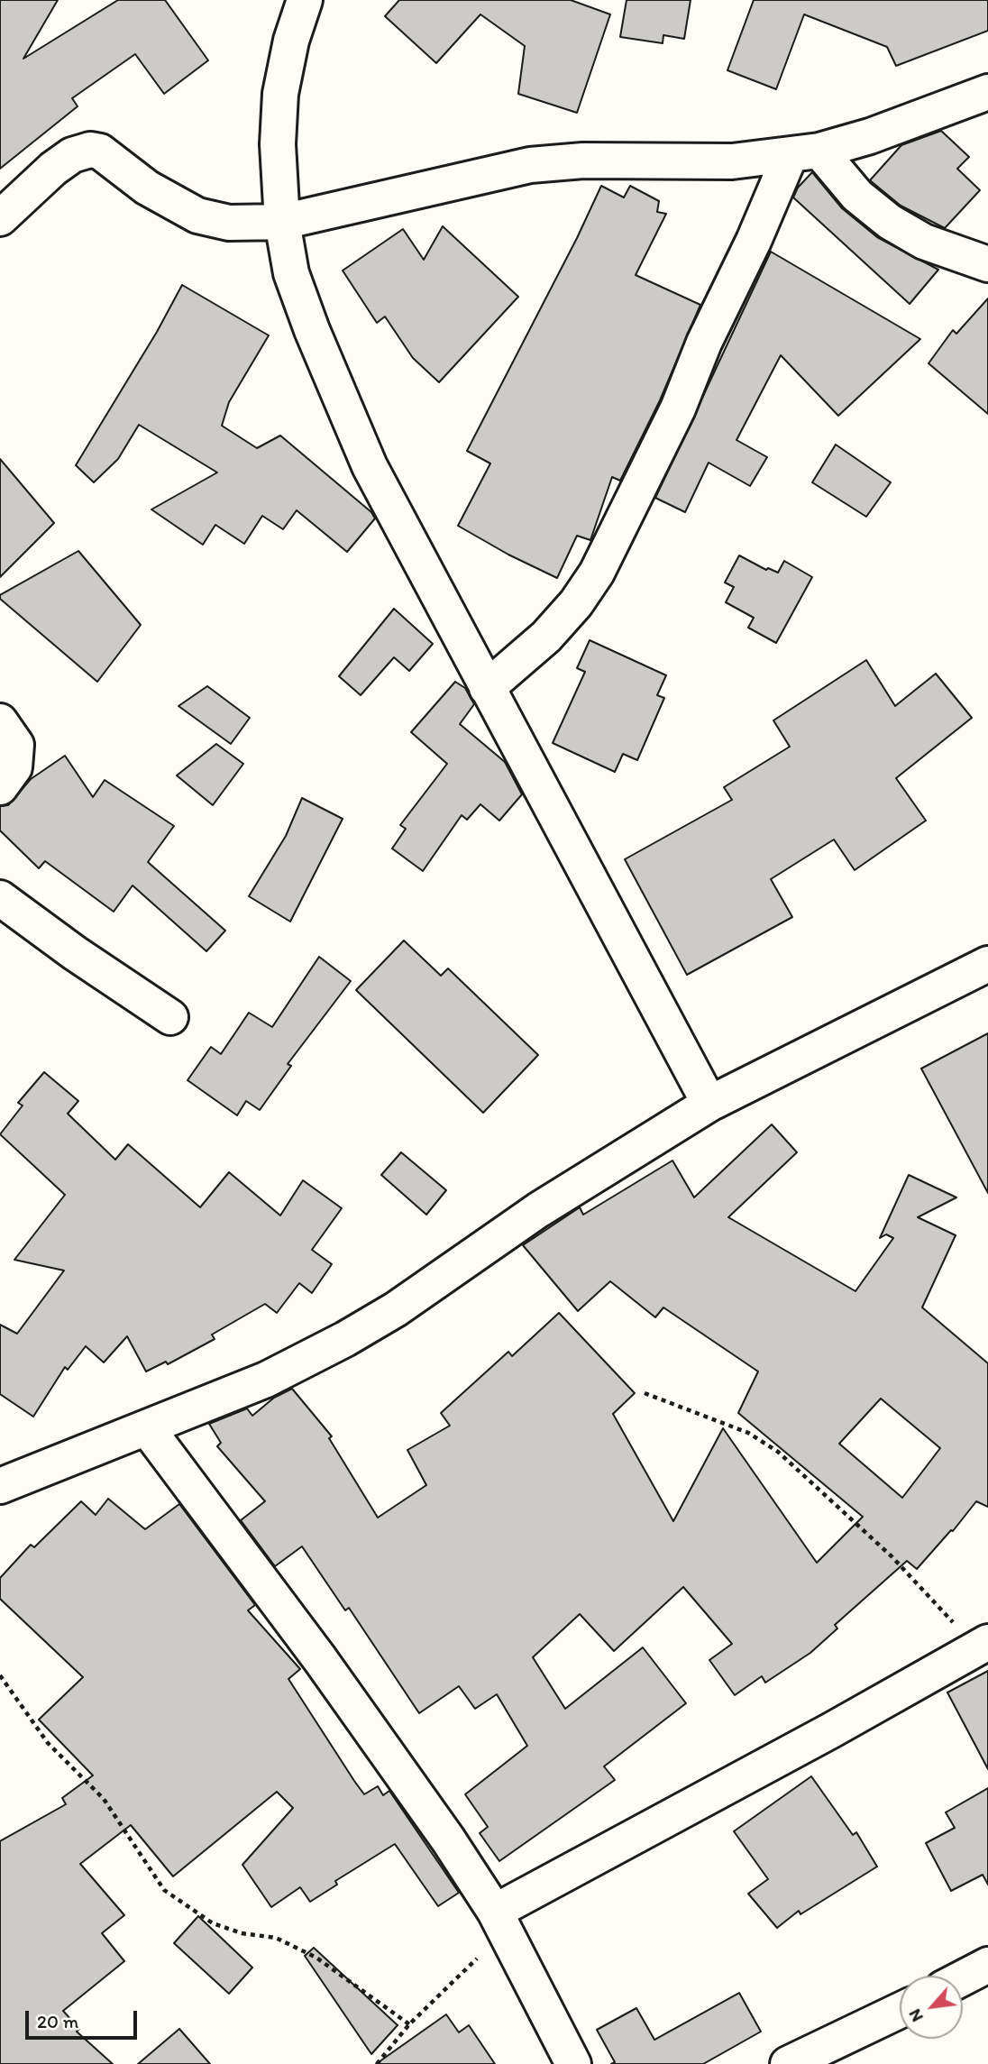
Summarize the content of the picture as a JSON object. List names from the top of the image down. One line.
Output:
{"scale_bar":"20 m","north":"bottom left"}
